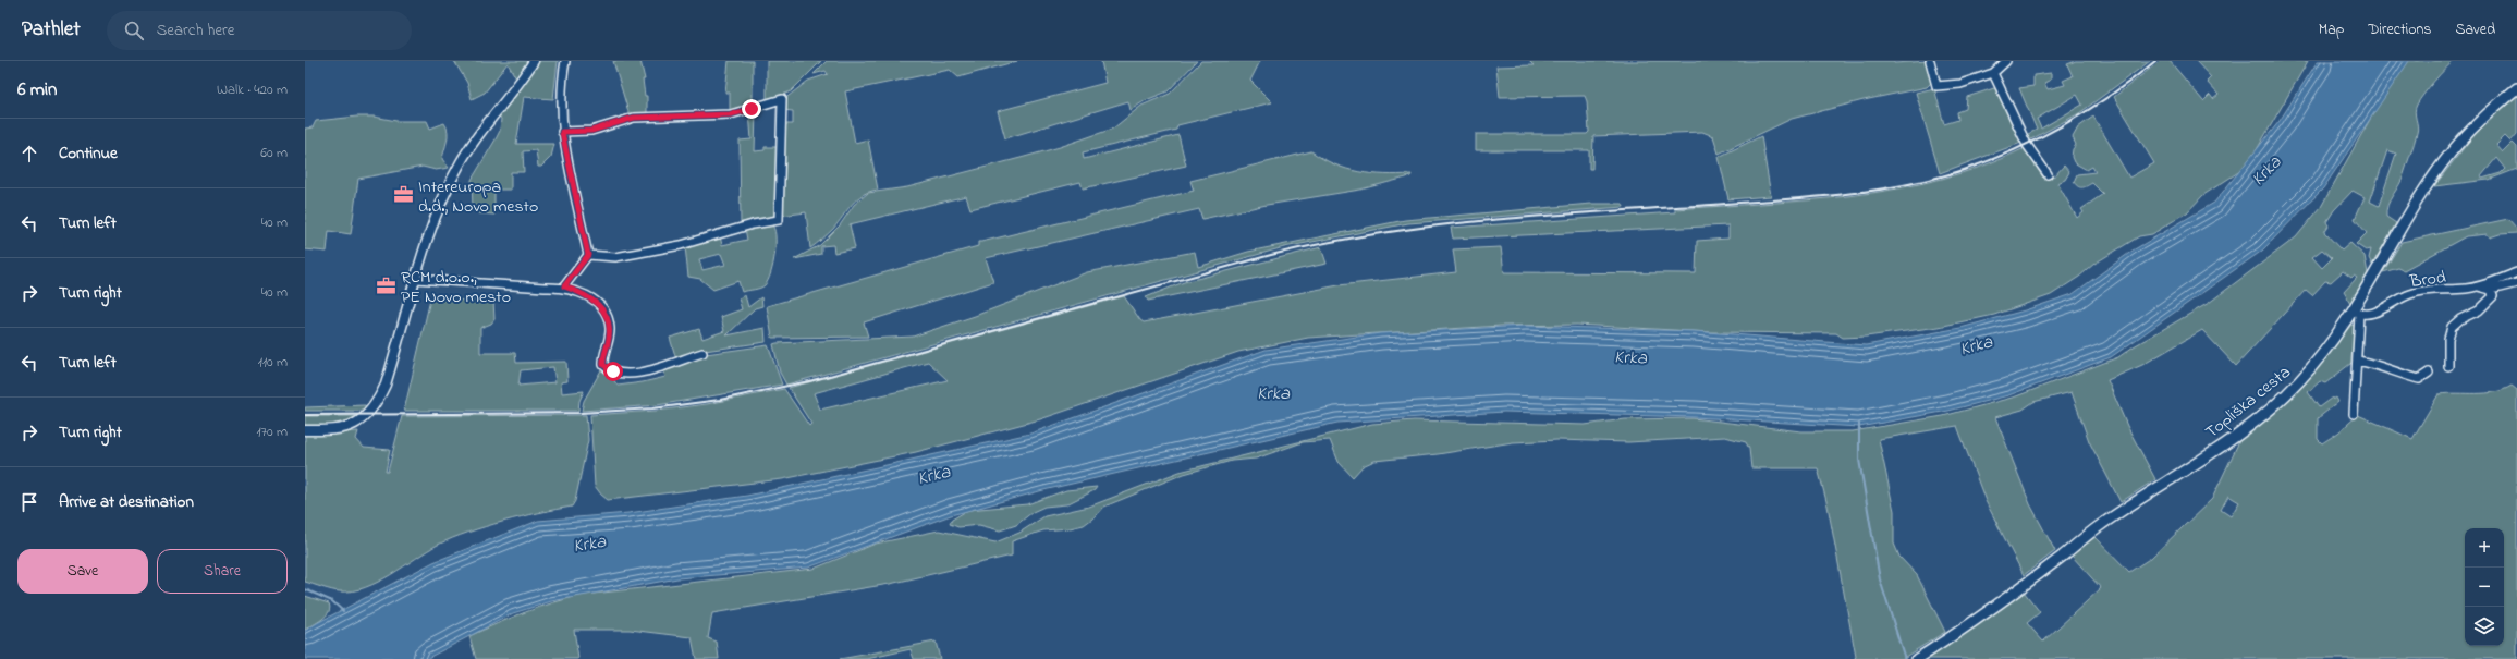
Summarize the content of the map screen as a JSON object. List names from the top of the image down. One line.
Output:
{"streets":{"main road":["Topliška cesta"],"street":["Brod"]},"crossings":[["Brod","Topliška cesta"]],"water":["Krka"],"places":{"office":["Intereuropa d.d., Novo mesto","RCM d.o.o., PE Novo mesto"]},"page":{"header":"Pathlet","search":"Search here","nav":["Map","Directions","Saved"],"heading":["6 min","Walk · 420 m"],"list":[["Continue","60 m"],["Turn left","40 m"],["Turn right","40 m"],["Turn left","110 m"],["Turn right","170 m"],"Arrive at destination"],"map_buttons":["+","−"],"buttons":["Save","Share"]}}
